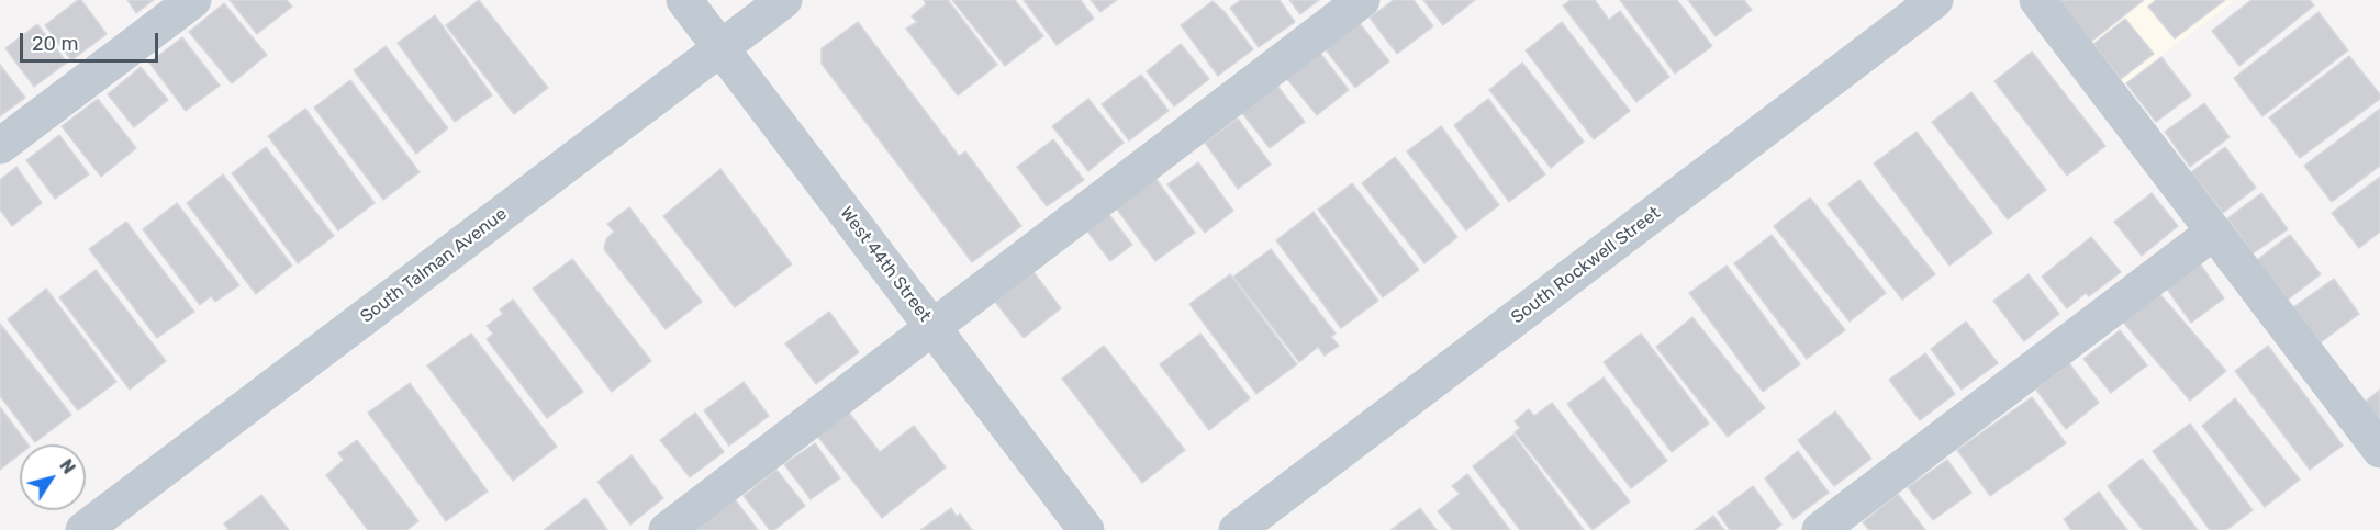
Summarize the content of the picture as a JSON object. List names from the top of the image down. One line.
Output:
{"streets":{"street":["West 44th Street","South Talman Avenue","South Rockwell Street"]},"crossings":[["West 44th Street","South Talman Avenue"]],"scale_bar":"20 m","north":"top right"}
